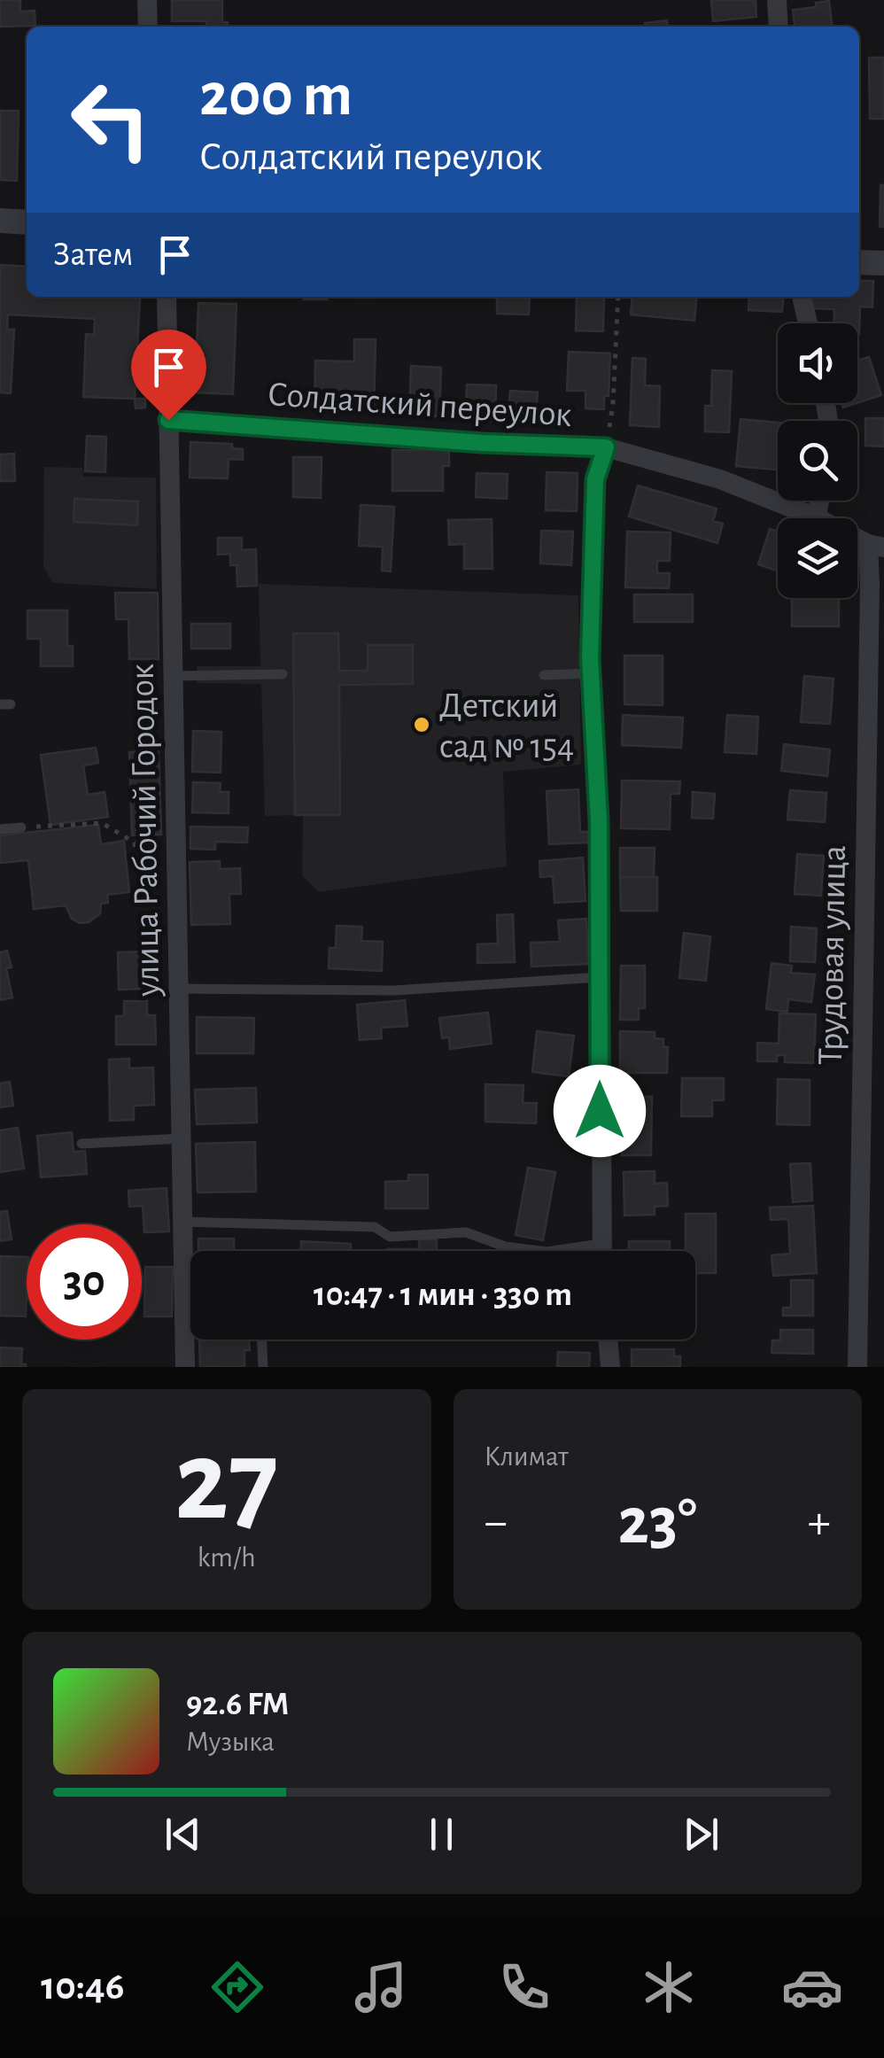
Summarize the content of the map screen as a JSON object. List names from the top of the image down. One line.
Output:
{"streets":{"street":["Солдатский переулок","улица Рабочий Городок","Трудовая улица"]},"crossings":[["Солдатский переулок","улица Рабочий Городок"],["Солдатский переулок","Трудовая улица"]],"places":["Детский сад № 154"],"page":{"turn":["200 m","Солдатский переулок"],"then":"Затем","limit":"30","trip":"10:47 · 1 мин · 330 m","tile":[["27","km/h"],"Климат"],"heat":["−","23°","+"],"song":["92.6 FM","Музыка"],"tabs":"10:46"}}
